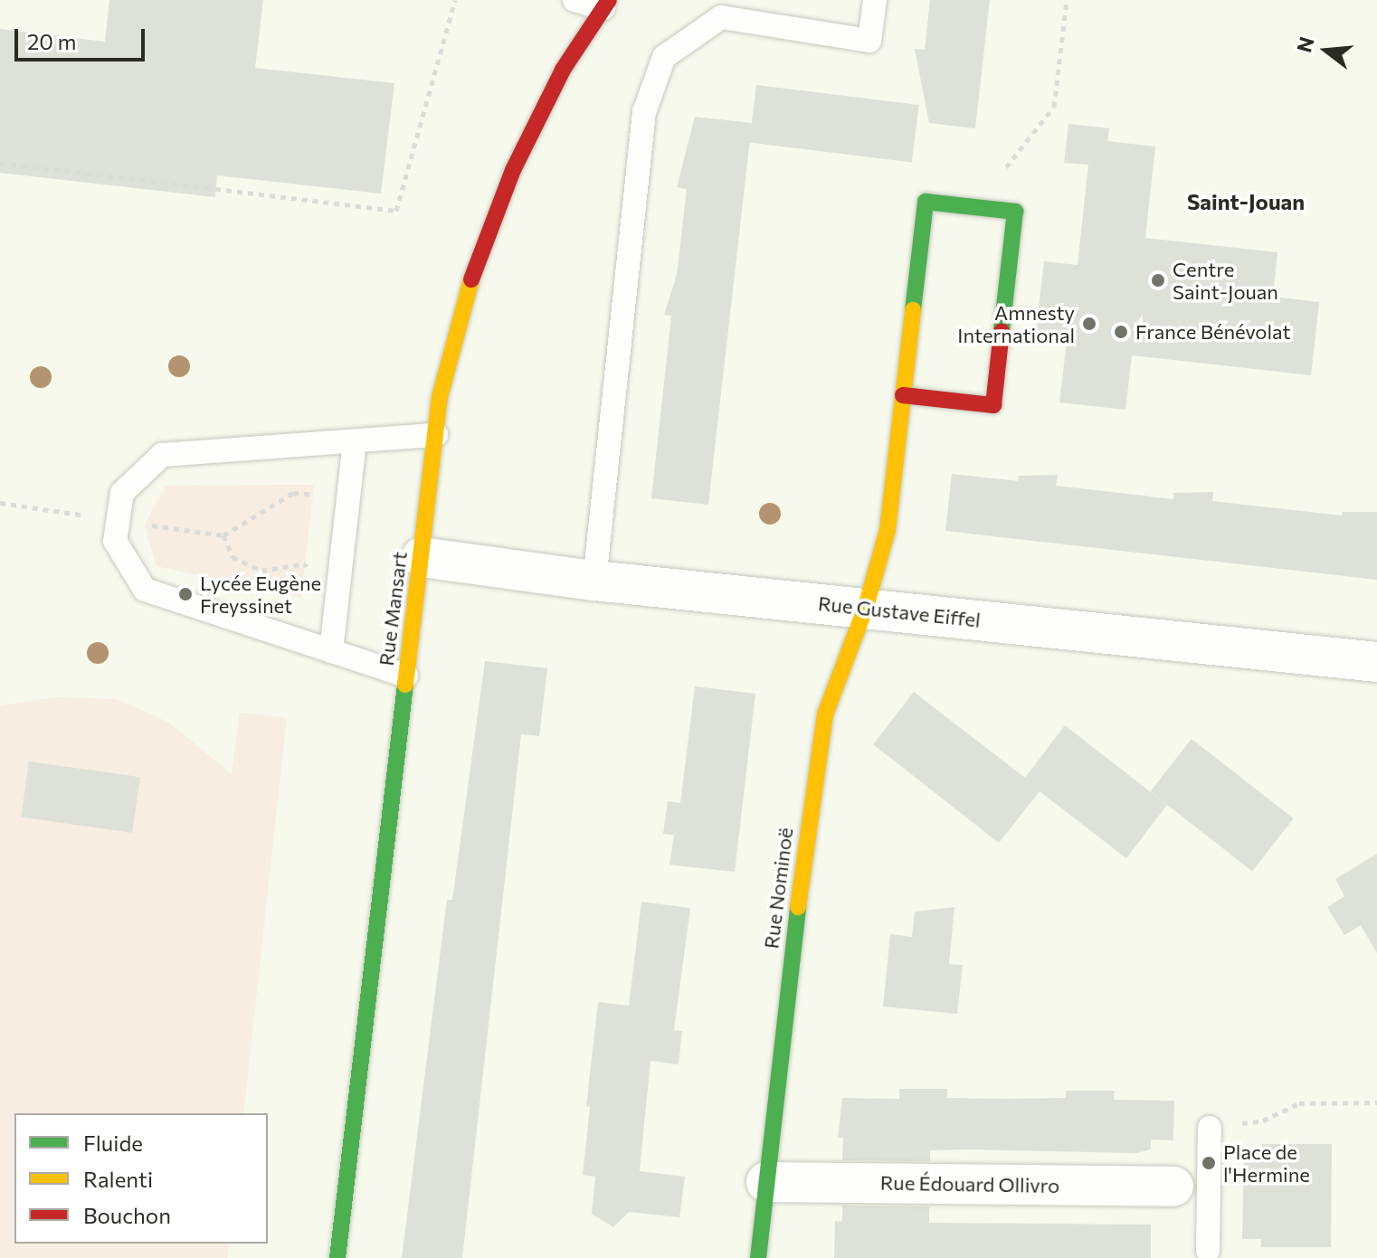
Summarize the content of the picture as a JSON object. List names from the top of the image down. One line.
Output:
{"streets":{"street":["Rue Mansart","Rue Gustave Eiffel","Rue Nominoë","Rue Édouard Ollivro"]},"crossings":[["Rue Mansart","Rue Gustave Eiffel"],["Rue Gustave Eiffel","Rue Nominoë"],["Rue Nominoë","Rue Édouard Ollivro"]],"districts":["Saint-Jouan"],"places":["Centre Saint-Jouan","Amnesty International","France Bénévolat","Lycée Eugène Freyssinet","Place de l'Hermine"],"legend":["Fluide","Ralenti","Bouchon"],"scale_bar":"20 m","north":"left"}
